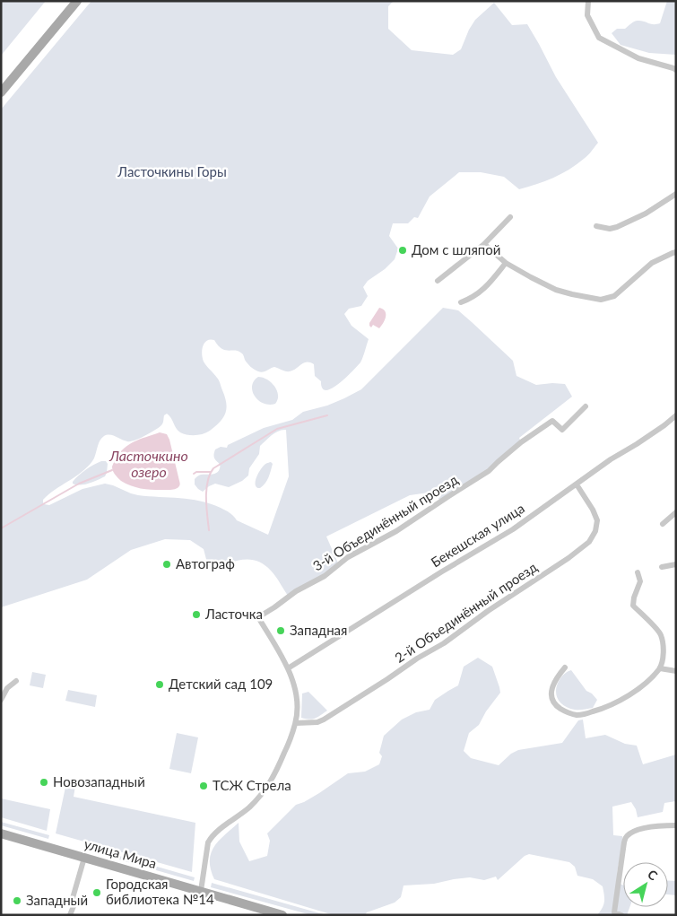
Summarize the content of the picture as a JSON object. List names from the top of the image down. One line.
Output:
{"streets":{"main road":["улица Мира"],"street":["3-й Объединённый проезд","Бекешская улица","2-й Объединённый проезд"]},"crossings":[["3-й Объединённый проезд","Бекешская улица"],["Бекешская улица","2-й Объединённый проезд"]],"water":["Ласточкино озеро"],"parks":["Ласточкины Горы"],"places":["Дом с шляпой","Автограф","Ласточка","Западная","Детский сад 109","Новозападный","ТСЖ Стрела","Городская библиотека №14","Западный"],"north":"top right"}
